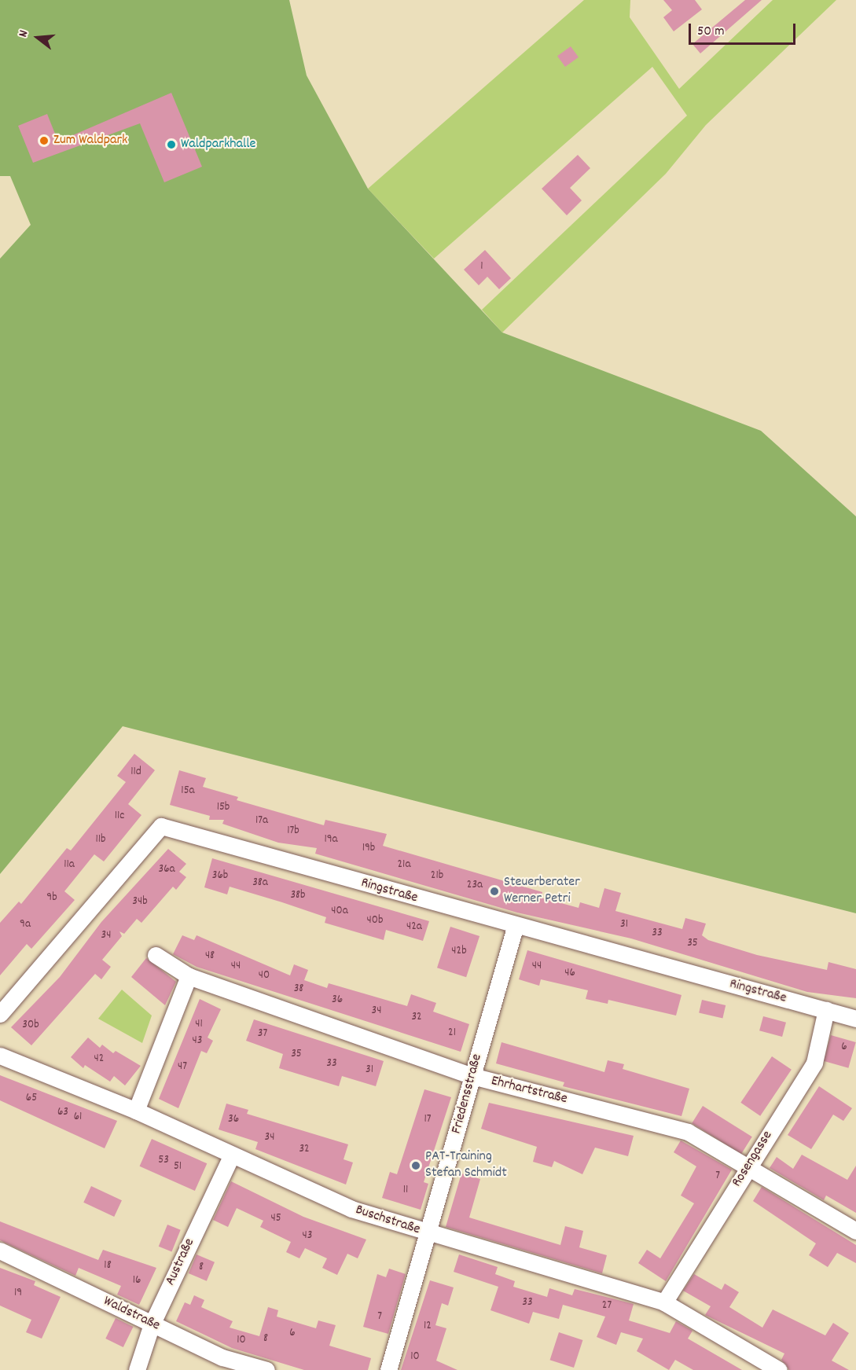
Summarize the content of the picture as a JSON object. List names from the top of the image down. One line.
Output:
{"streets":{"street":["Ringstraße","Ehrhartstraße","Friedensstraße","Rosengasse","Buschstraße","Austraße","Waldstraße"]},"crossings":[["Ringstraße","Friedensstraße"],["Ringstraße","Rosengasse"],["Ehrhartstraße","Friedensstraße"],["Ehrhartstraße","Rosengasse"],["Friedensstraße","Buschstraße"],["Rosengasse","Buschstraße"],["Buschstraße","Austraße"],["Austraße","Waldstraße"]],"places":["Zum Waldpark","Waldparkhalle","Steuerberater Werner Petri","PAT-Training Stefan Schmidt"],"house_numbers":["1","11d","15a","15b","11c","17a","17b","11b","19a","19b","11a","21a","36a","36b","21b","38a","23a","38b","9b","34b","40a","40b","9a","31","42a","33","34","35","42b","48","44","44","46","40","38","36","34","32","41","30b","21","37","43","6","35","42","33","47","31","65","63","61","36","17","34","32","53","51","7","11","45","43","18","8","16","19","33","27","7","12","6","8","10","10"],"scale_bar":"50 m","north":"left"}
